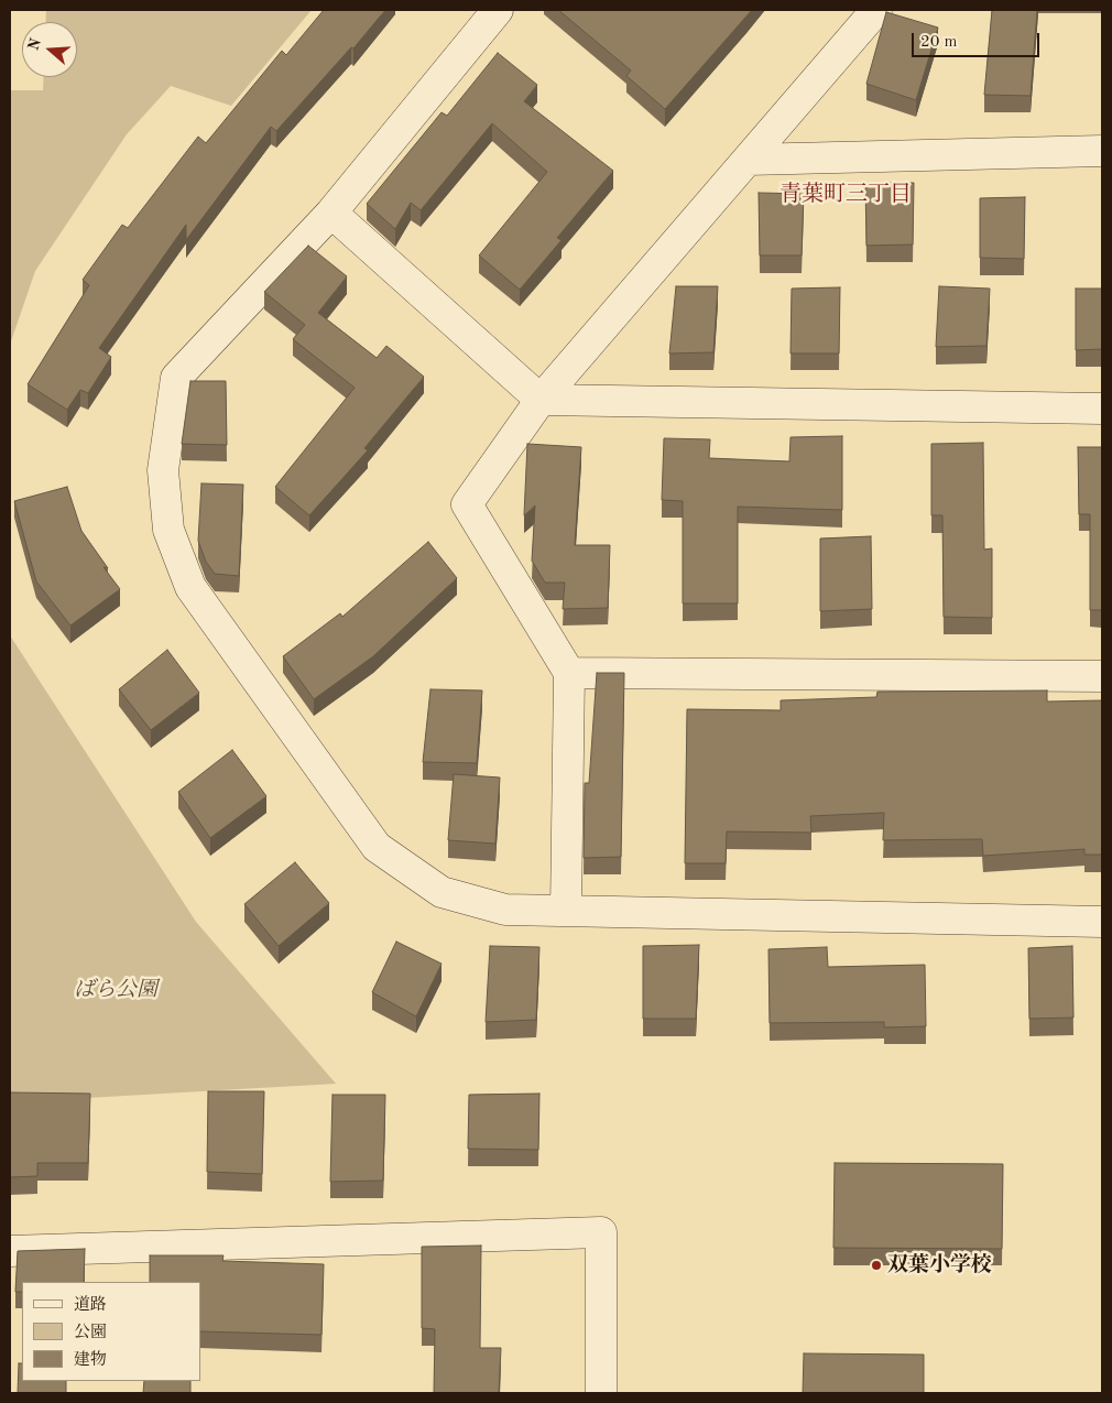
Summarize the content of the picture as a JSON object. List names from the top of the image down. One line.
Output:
{"districts":["青葉町三丁目"],"parks":["ばら公園"],"places":["双葉小学校"],"legend":["道路","公園","建物"],"scale_bar":"20 m","north":"left"}
